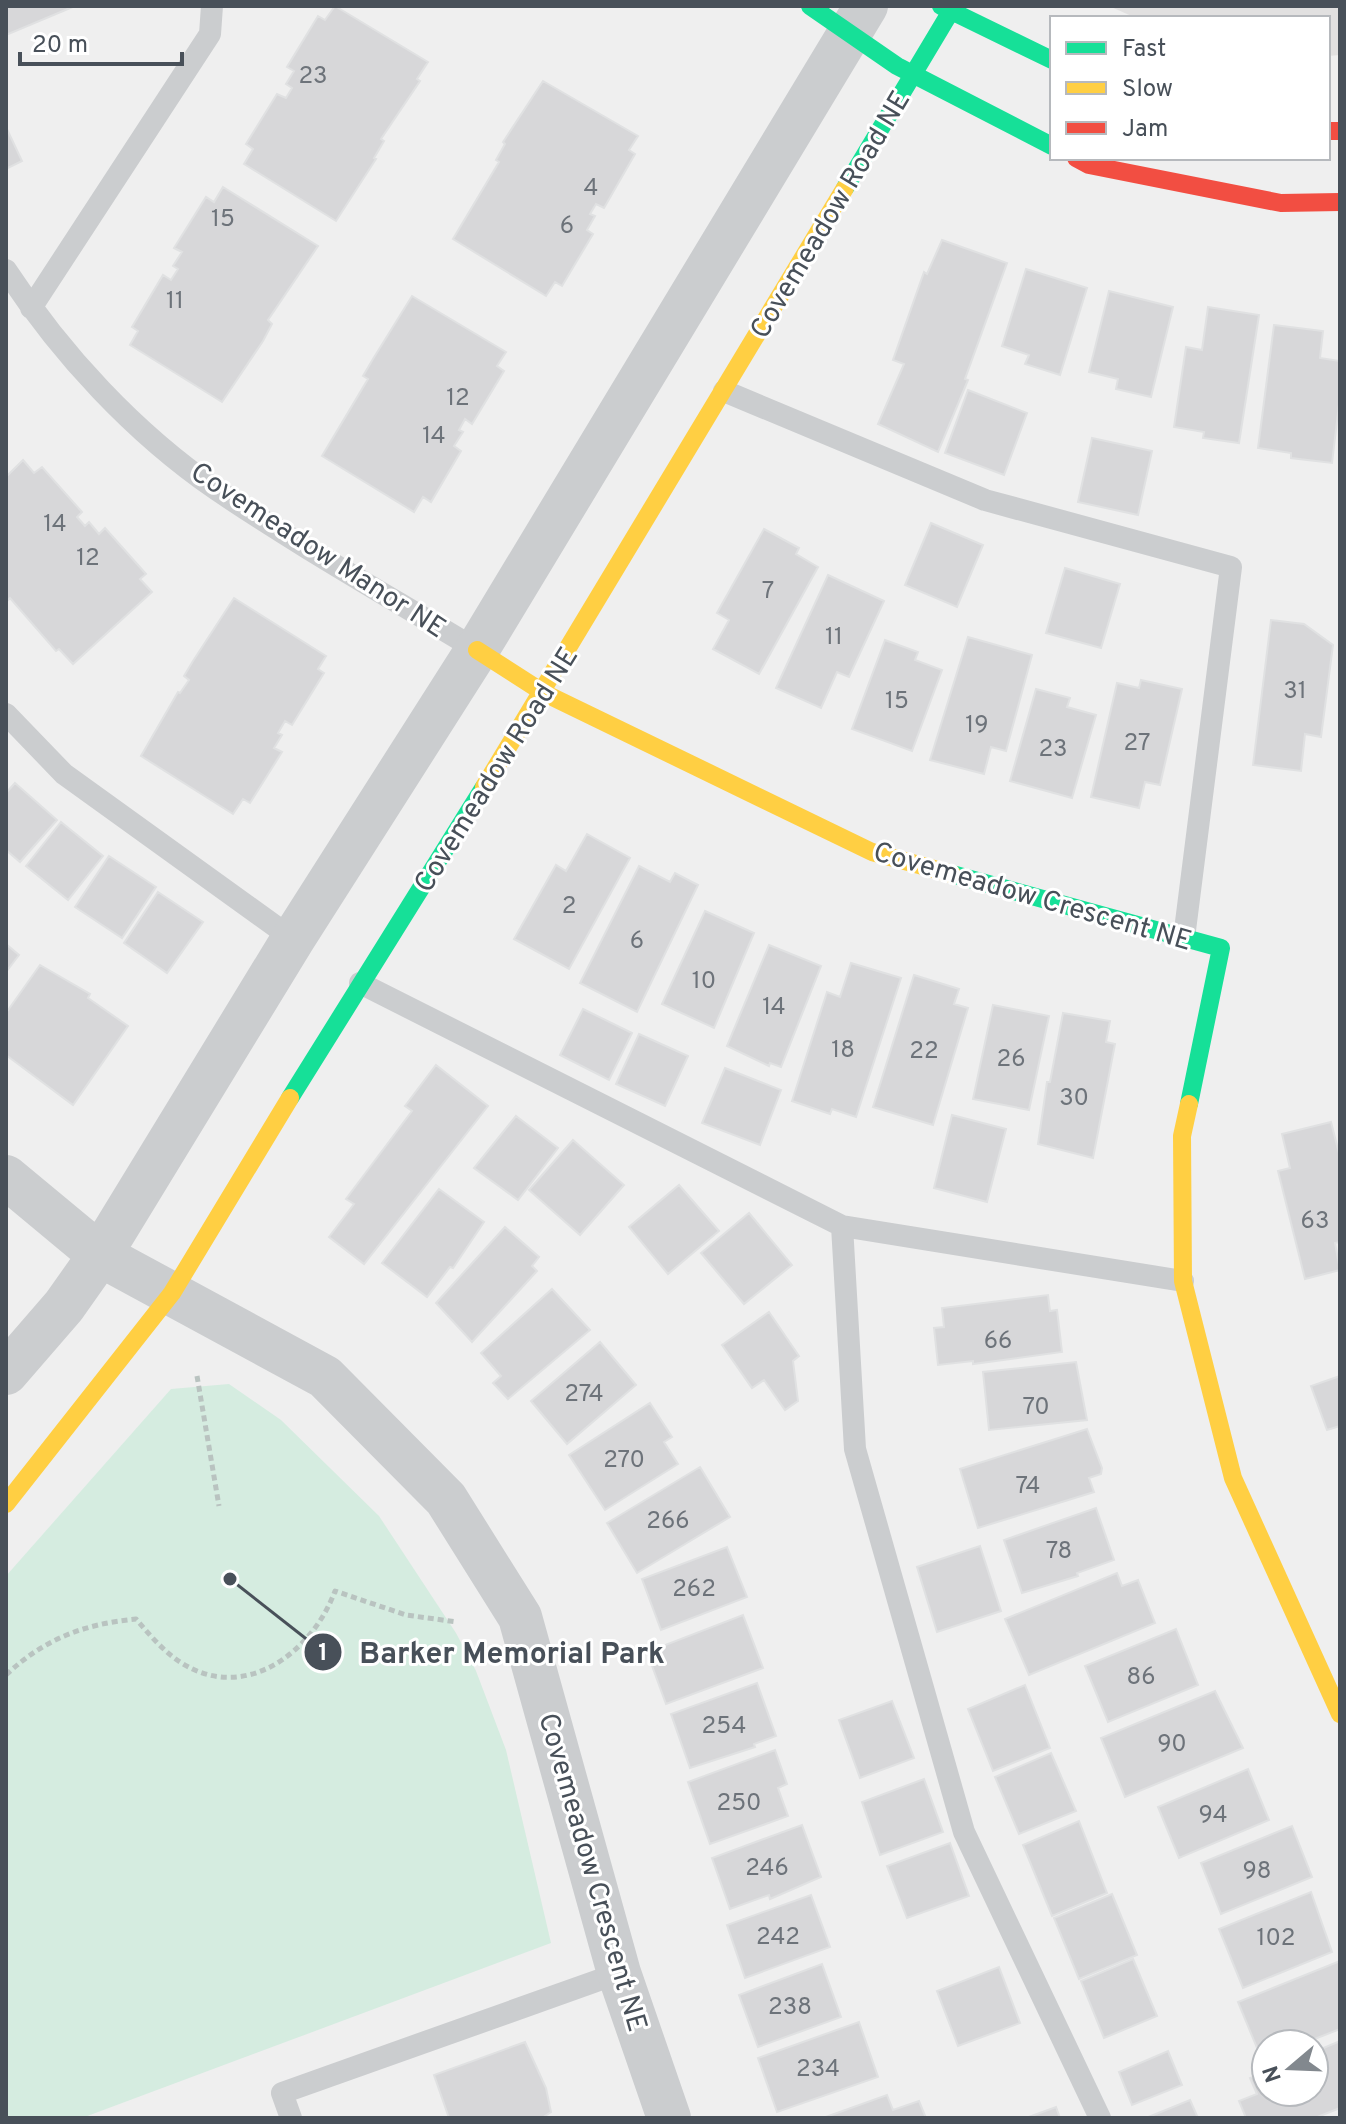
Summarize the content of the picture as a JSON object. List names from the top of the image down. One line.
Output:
{"streets":{"street":["Covemeadow Road NE","Covemeadow Crescent NE"],"lane":["Covemeadow Manor NE"]},"crossings":[["Covemeadow Road NE","Covemeadow Crescent NE"],["Covemeadow Manor NE","Covemeadow Crescent NE"]],"places":["Barker Memorial Park"],"house_numbers":["23","4","15","6","11","12","14","14","12","7","11","31","15","19","27","23","2","6","10","14","18","22","26","30","63","66","274","70","270","74","266","78","262","86","254","90","250","94","246","98","242","102","238","234"],"legend":["Fast","Slow","Jam"],"scale_bar":"20 m","north":"left"}
